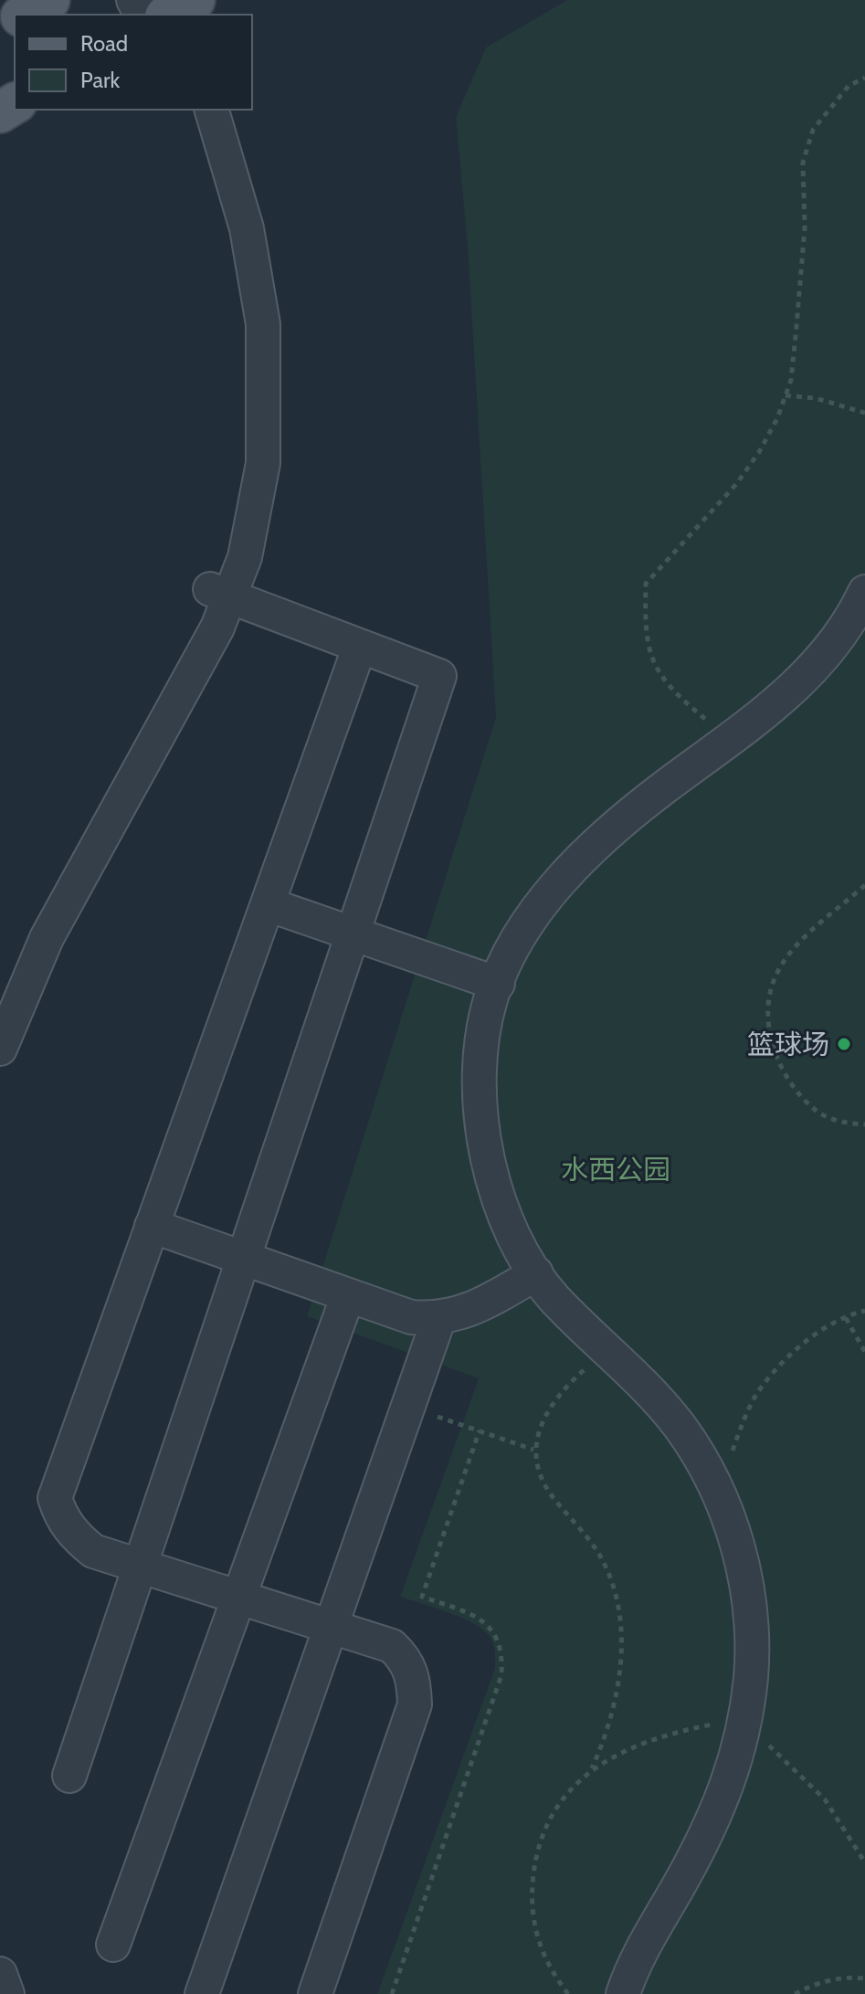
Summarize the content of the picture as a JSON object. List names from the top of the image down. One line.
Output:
{"parks":["水西公园"],"places":["篮球场"],"legend":["Road","Park"]}
